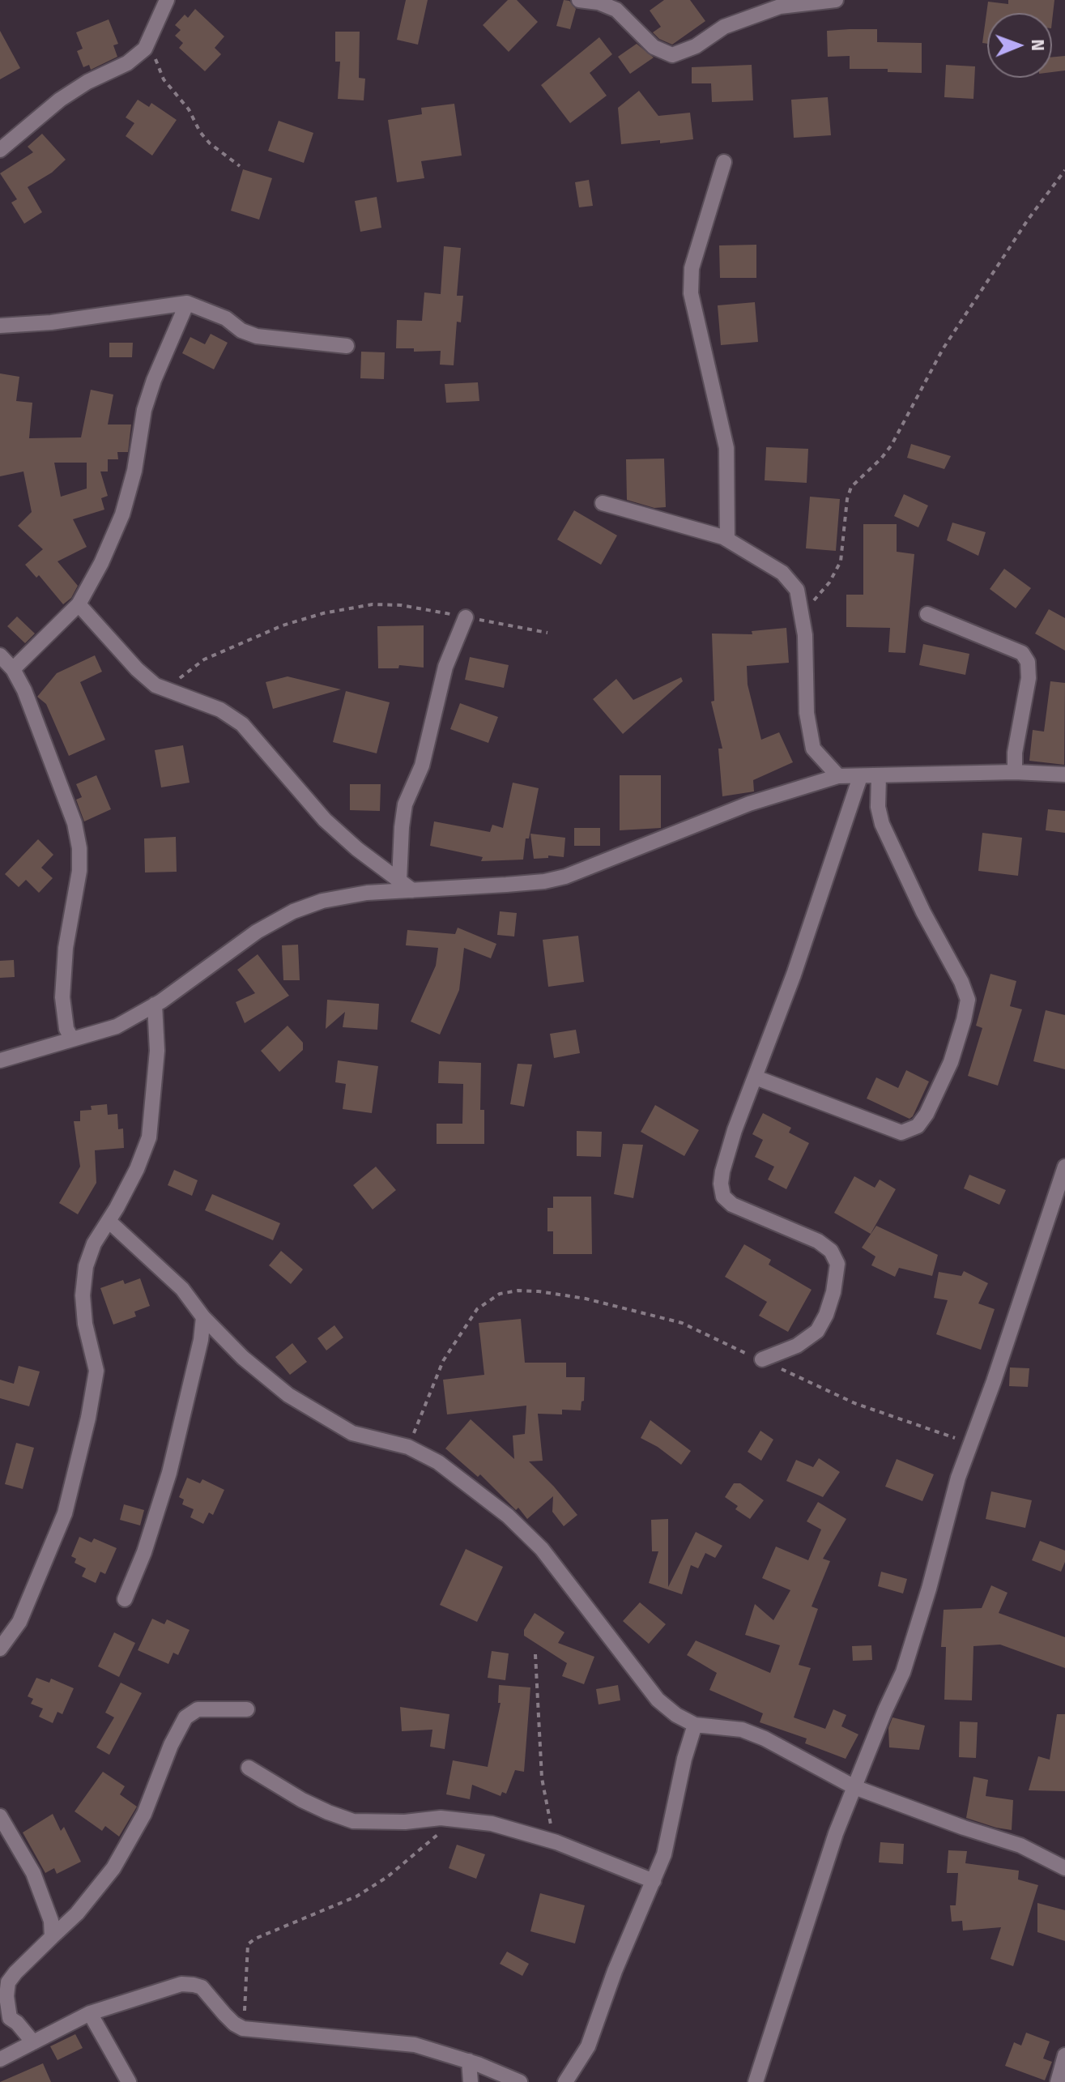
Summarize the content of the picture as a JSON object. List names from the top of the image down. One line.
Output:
{"north":"right"}
